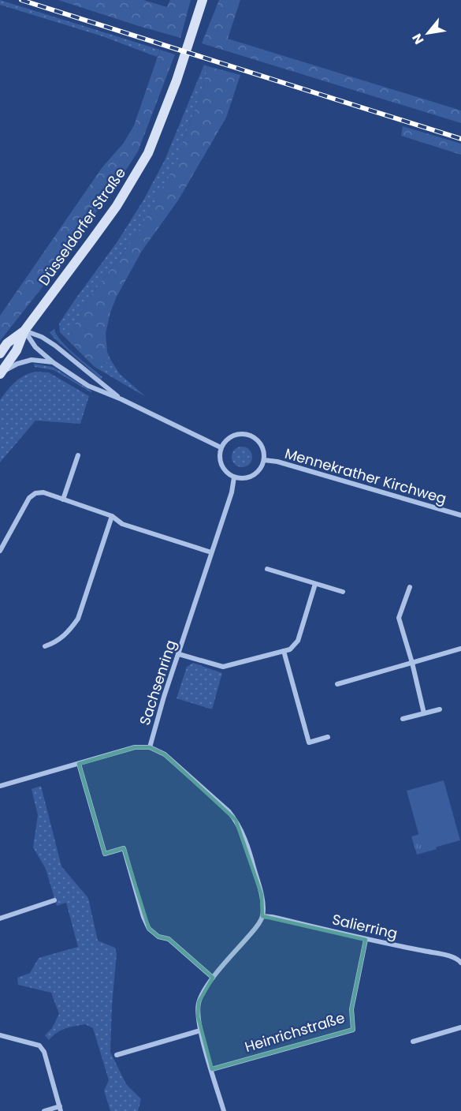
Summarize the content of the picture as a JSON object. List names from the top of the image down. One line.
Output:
{"streets":{"main road":["Düsseldorfer Straße"],"street":["Mennekrather Kirchweg","Sachsenring","Salierring","Heinrichstraße"]},"crossings":[["Mennekrather Kirchweg","Sachsenring"],["Salierring","Heinrichstraße"]],"north":"bottom left"}
